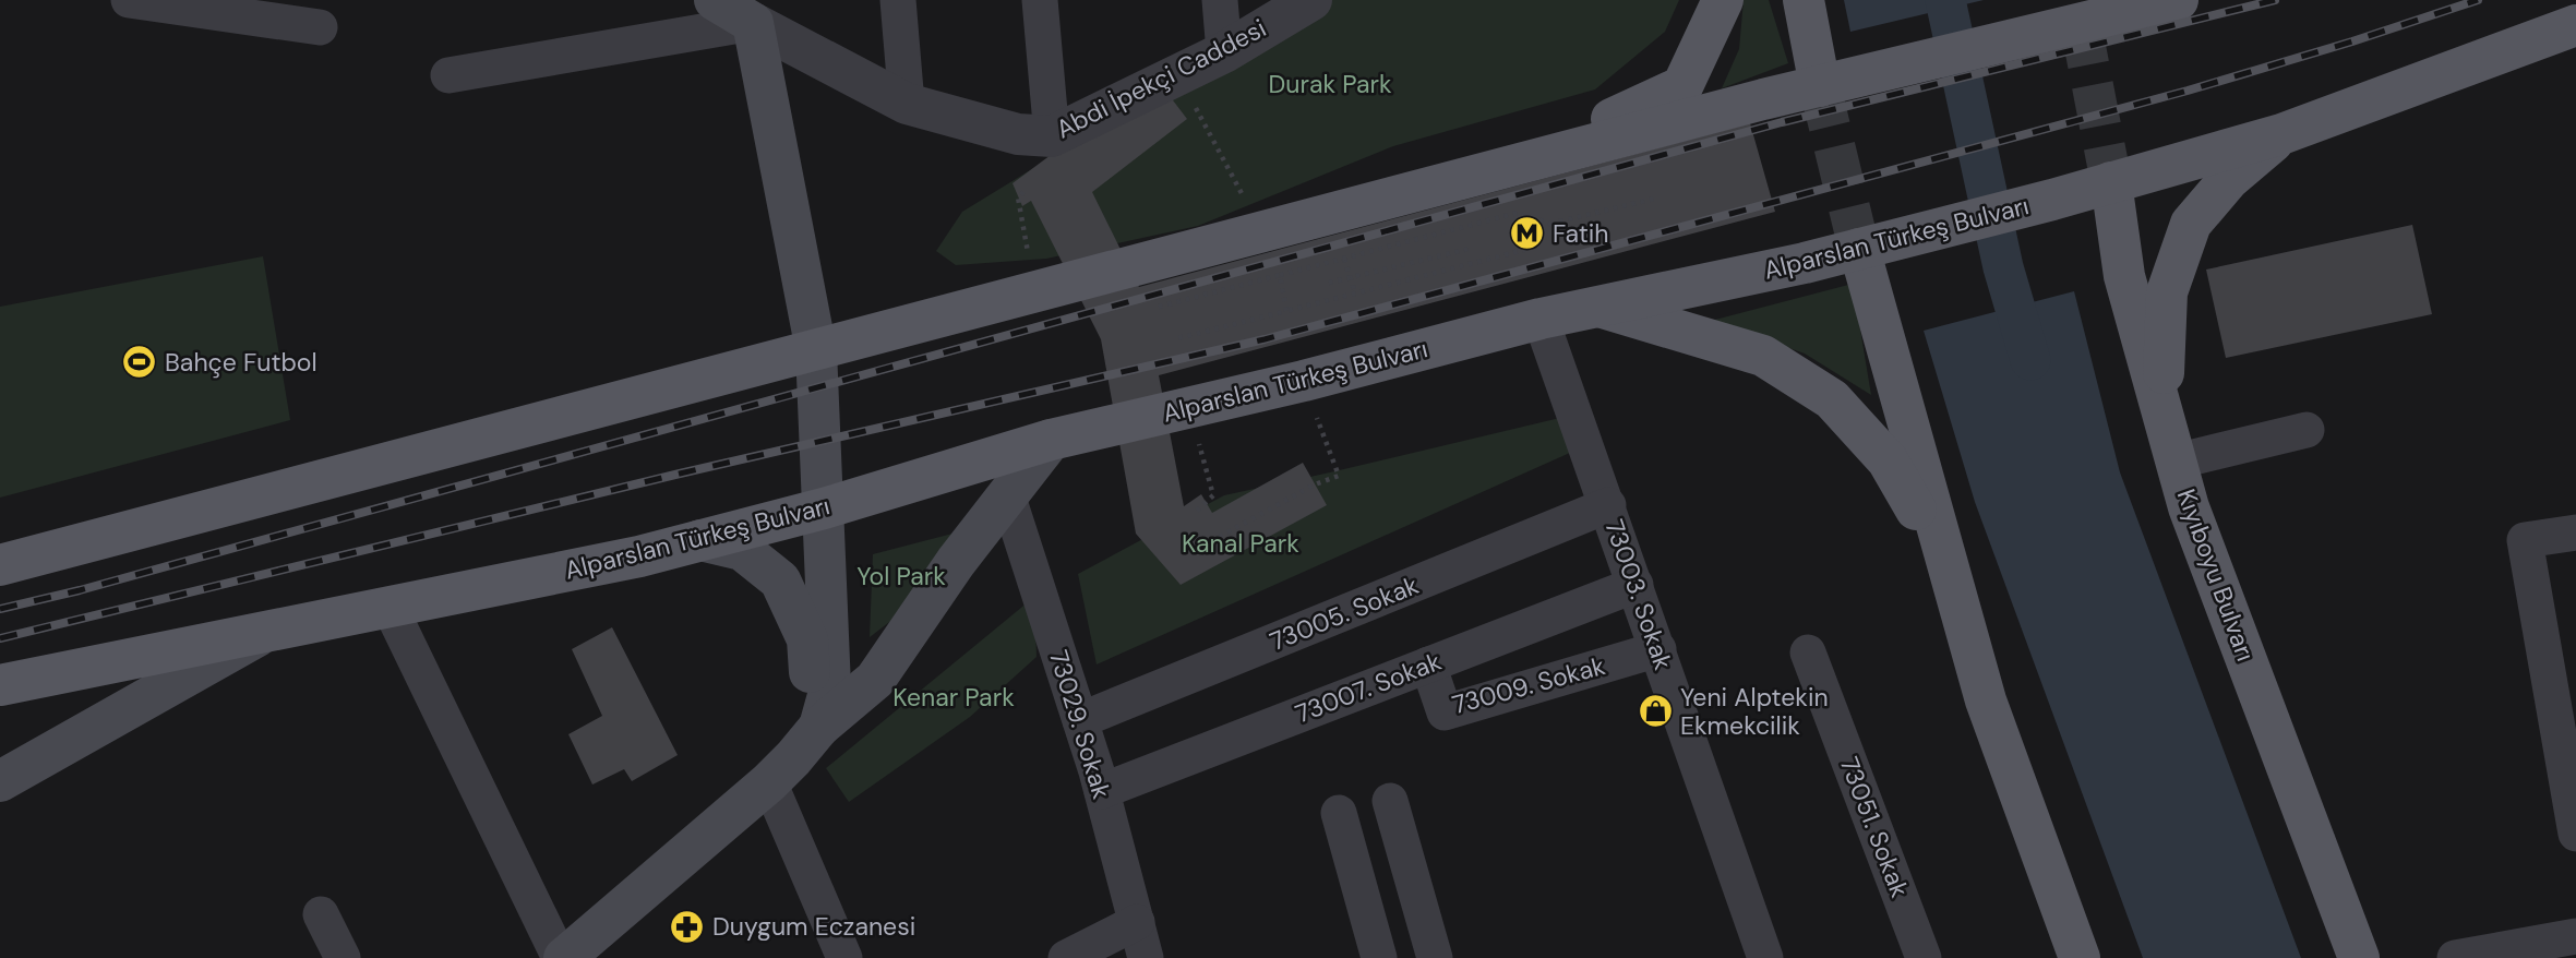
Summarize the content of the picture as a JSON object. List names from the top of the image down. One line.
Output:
{"streets":{"main road":["Abdi İpekçi Caddesi","Alparslan Türkeş Bulvarı","Kıyıboyu Bulvarı"],"street":["73003. Sokak","73005. Sokak","73009. Sokak","73007. Sokak","73029. Sokak","73051. Sokak"]},"crossings":[["Alparslan Türkeş Bulvarı","Kıyıboyu Bulvarı"],["Alparslan Türkeş Bulvarı","73003. Sokak"],["73003. Sokak","73005. Sokak"],["73003. Sokak","73009. Sokak"],["73003. Sokak","73007. Sokak"],["73005. Sokak","73029. Sokak"],["73009. Sokak","73007. Sokak"],["73007. Sokak","73029. Sokak"]],"parks":["Durak Park","Kanal Park","Yol Park","Kenar Park"],"places":{"metro station":["Fatih"],"sports":["Bahçe Futbol"],"shop":["Yeni Alptekin Ekmekcilik"],"pharmacy":["Duygum Eczanesi"]}}
